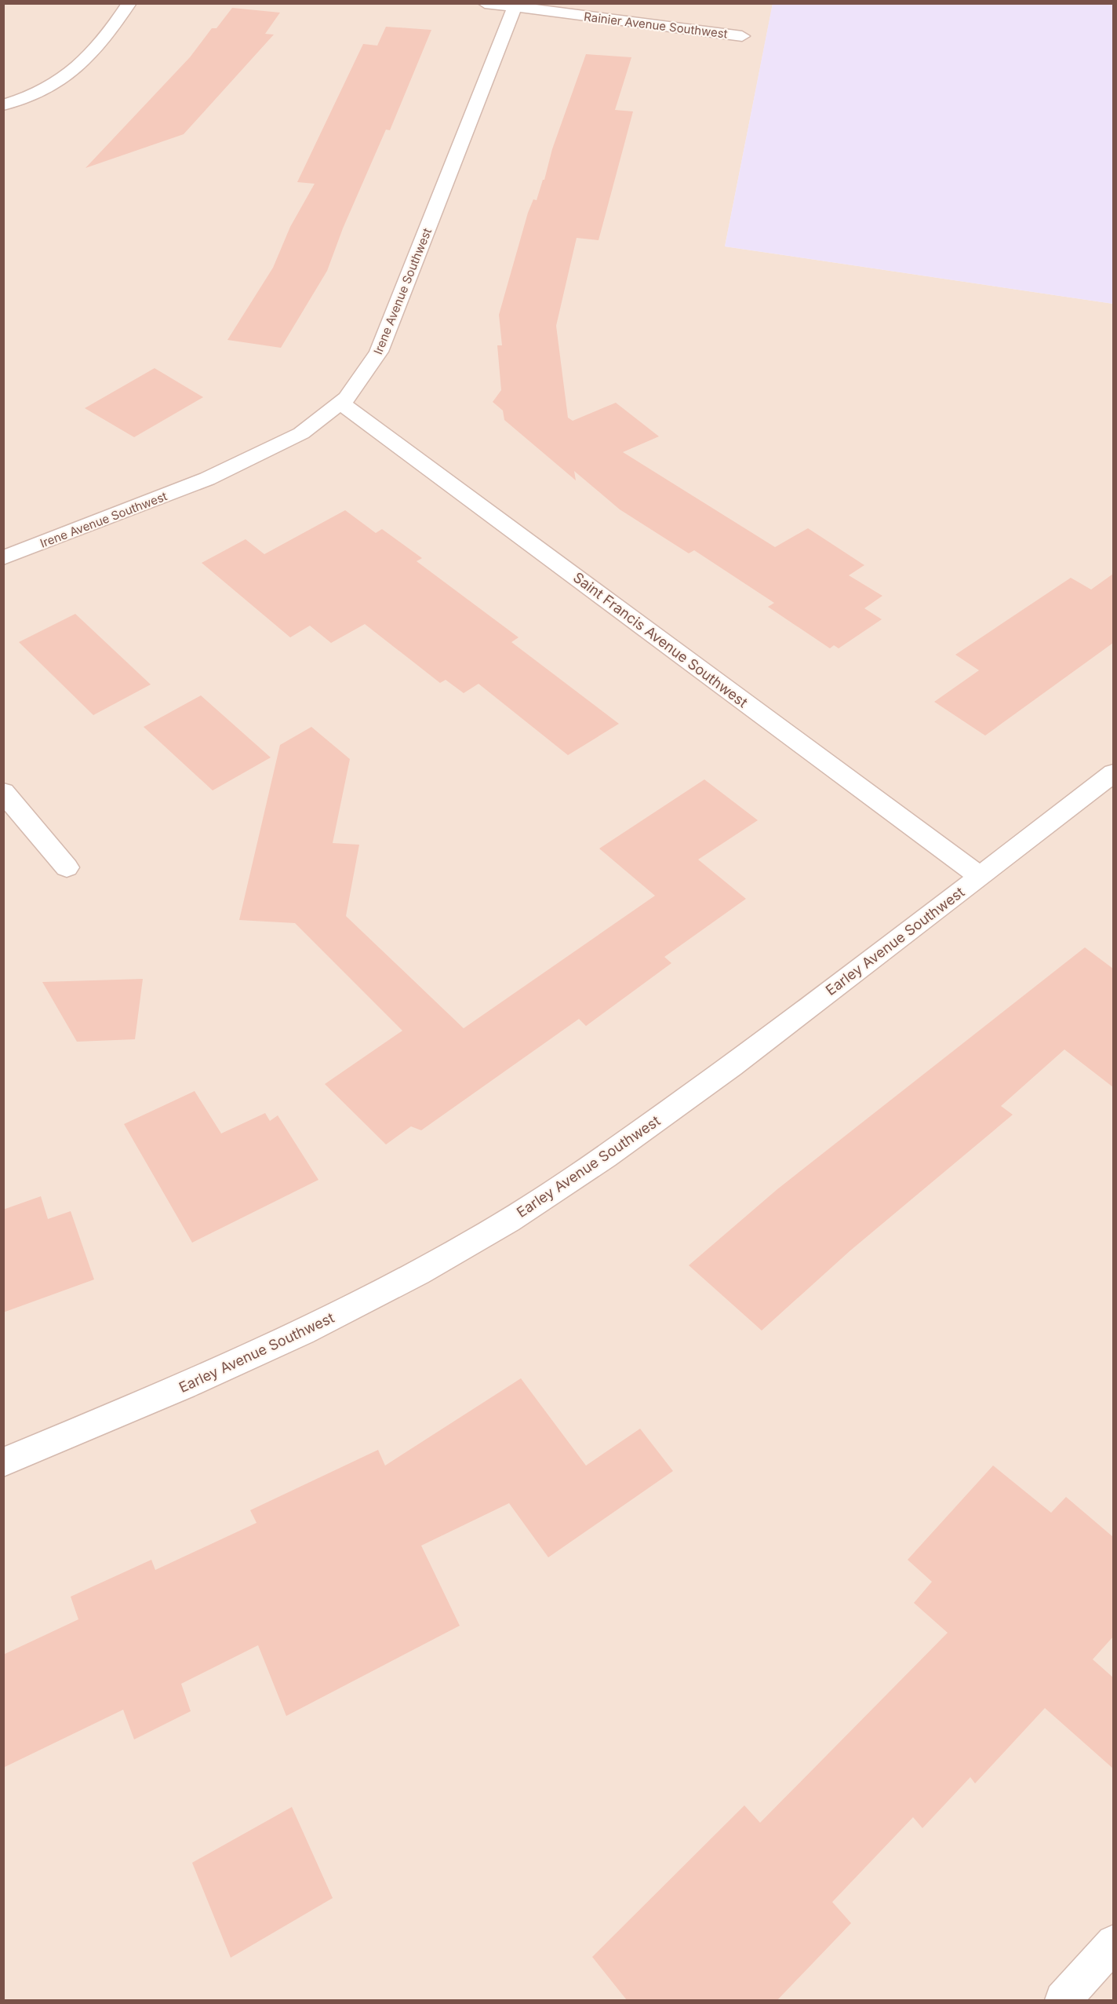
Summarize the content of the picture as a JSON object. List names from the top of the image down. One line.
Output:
{"streets":{"street":["Rainier Avenue Southwest","Irene Avenue Southwest","Saint Francis Avenue Southwest","Earley Avenue Southwest"]},"crossings":[["Rainier Avenue Southwest","Irene Avenue Southwest"],["Irene Avenue Southwest","Saint Francis Avenue Southwest"],["Saint Francis Avenue Southwest","Earley Avenue Southwest"]]}
